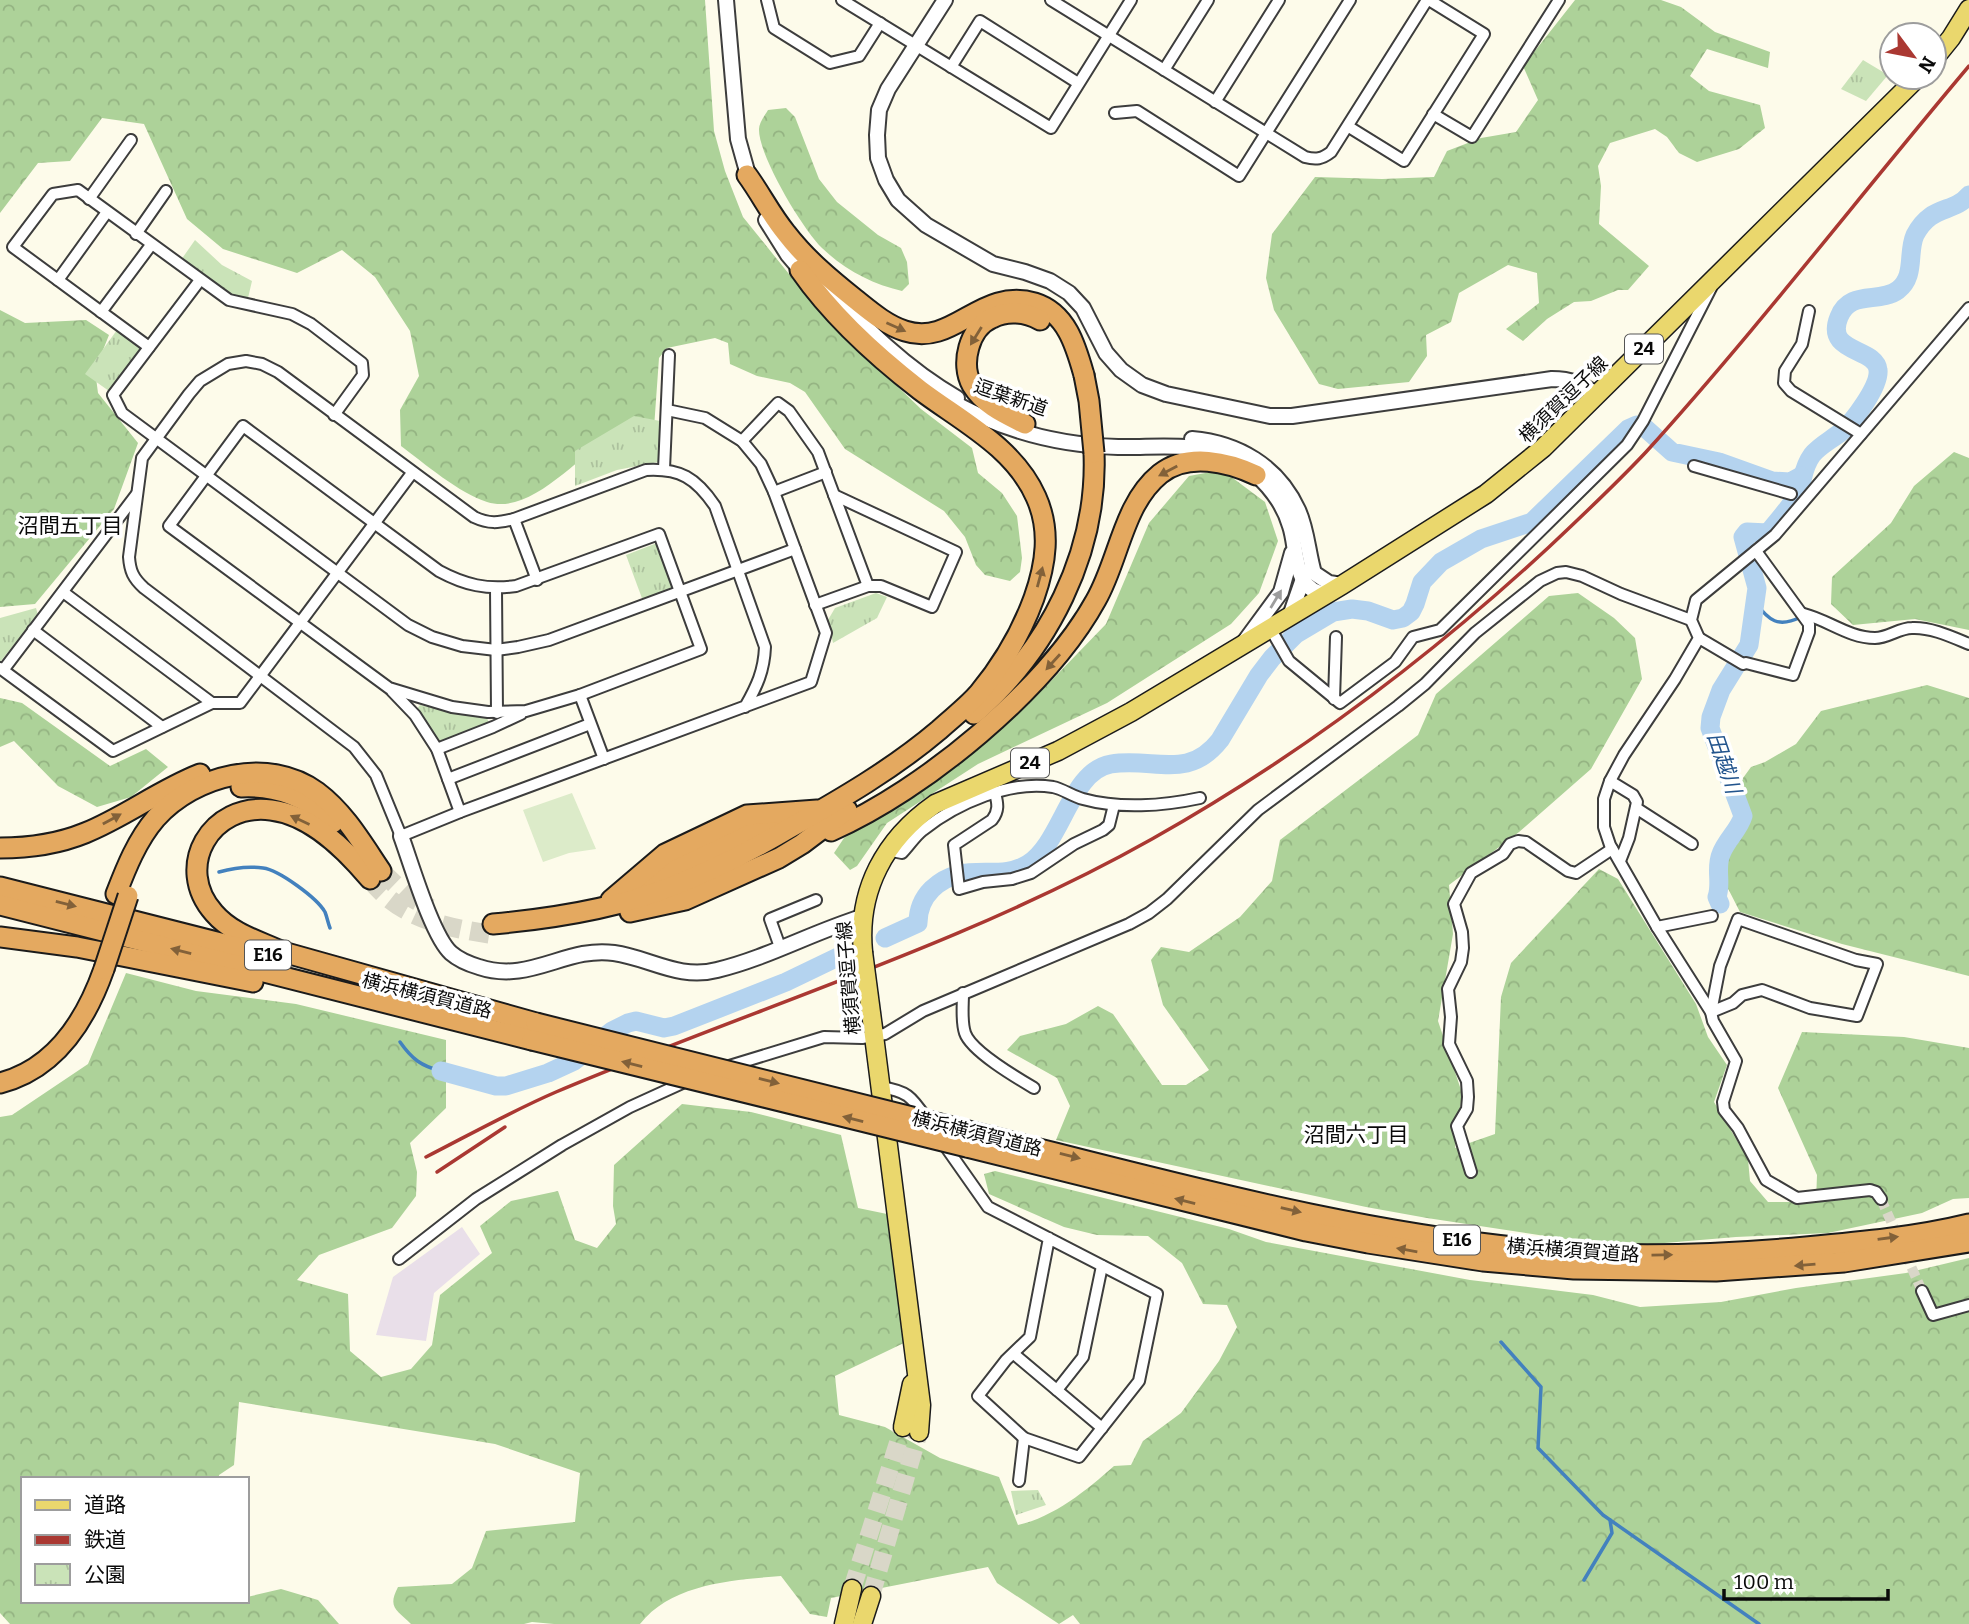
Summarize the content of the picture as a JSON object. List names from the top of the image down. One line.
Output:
{"streets":{"highway":["E16","横浜横須賀道路"],"main road":["24","横須賀逗子線"],"street":["逗葉新道"]},"crossings":[["24","横須賀逗子線"]],"districts":["沼間五丁目","沼間六丁目"],"water":["田越川"],"legend":["道路","鉄道","公園"],"scale_bar":"100 m","north":"bottom right"}
